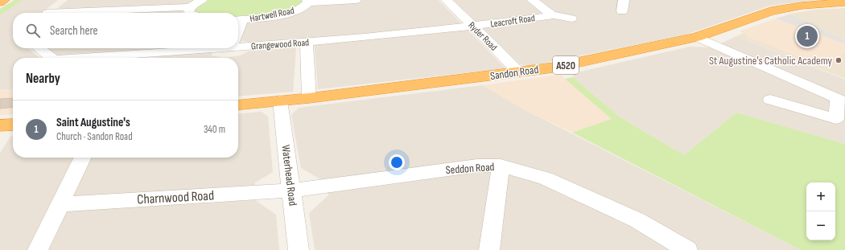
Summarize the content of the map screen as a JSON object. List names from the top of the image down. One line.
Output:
{"streets":{"highway":["A520","Sandon Road"],"street":["Hartwell Road","Leacroft Road","Ryder Road","Grangewood Road","Seddon Road","Waterhead Road","Charnwood Road"]},"crossings":[["Leacroft Road","Ryder Road"],["Leacroft Road","Grangewood Road"],["Ryder Road","Grangewood Road"],["Ryder Road","Sandon Road"],["Sandon Road","Waterhead Road"],["Seddon Road","Waterhead Road"],["Seddon Road","Charnwood Road"],["Waterhead Road","Charnwood Road"]],"places":["St Augustine's Catholic Academy"],"page":{"search":"Search here","pins":"1","heading":"Nearby","list":[{"mark":"1","name":"Saint Augustine's","note":"Church · Sandon Road","value":"340 m"}],"map_buttons":["+","−"]}}
